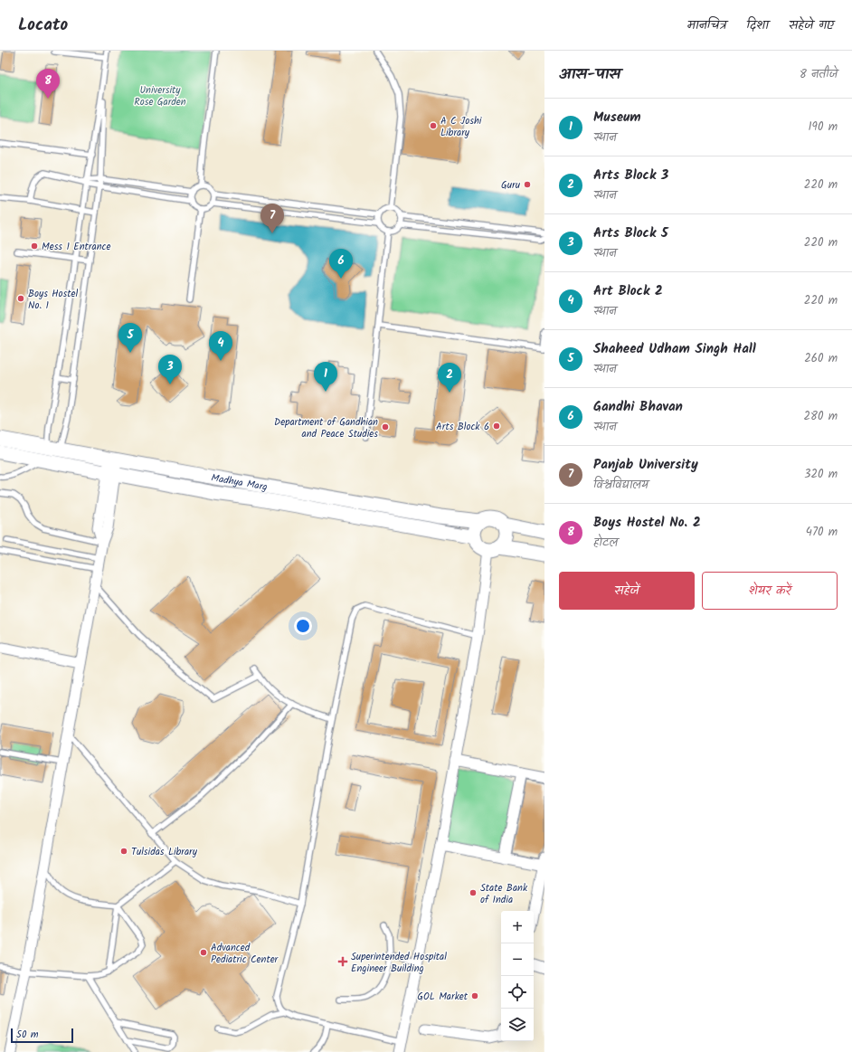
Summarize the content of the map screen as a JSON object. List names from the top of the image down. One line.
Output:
{"streets":{"main road":["Madhya Marg"]},"parks":["University Rose Garden"],"places":{"other":["A C Joshi Library","Guru","Mess 1 Entrance","Boys Hostel No. 1","Arts Block 6","Department of Gandhian and Peace Studies","Tulsidas Library","State Bank of India","Advanced Pediatric Center","GOL Market"],"health":["Superintended Hospital Engineer Building"]},"scale_bar":"50 m","page":{"header":"Locato","nav":["मानचित्र","दिशा","सहेजे गए"],"heading":["आस-पास","8 नतीजे"],"pins":["8","7","6","5","4","3","1","2"],"list":[{"mark":"1","name":"Museum","note":"स्थान","value":"190 m"},{"mark":"2","name":"Arts Block 3","note":"स्थान","value":"220 m"},{"mark":"3","name":"Arts Block 5","note":"स्थान","value":"220 m"},{"mark":"4","name":"Art Block 2","note":"स्थान","value":"220 m"},{"mark":"5","name":"Shaheed Udham Singh Hall","note":"स्थान","value":"260 m"},{"mark":"6","name":"Gandhi Bhavan","note":"स्थान","value":"280 m"},{"mark":"7","name":"Panjab University","note":"विश्वविद्यालय","value":"320 m"},{"mark":"8","name":"Boys Hostel No. 2","note":"होटल","value":"470 m"}],"buttons":["सहेजें","शेयर करें"],"map_buttons":["+","−"],"scale":"50 m"}}
